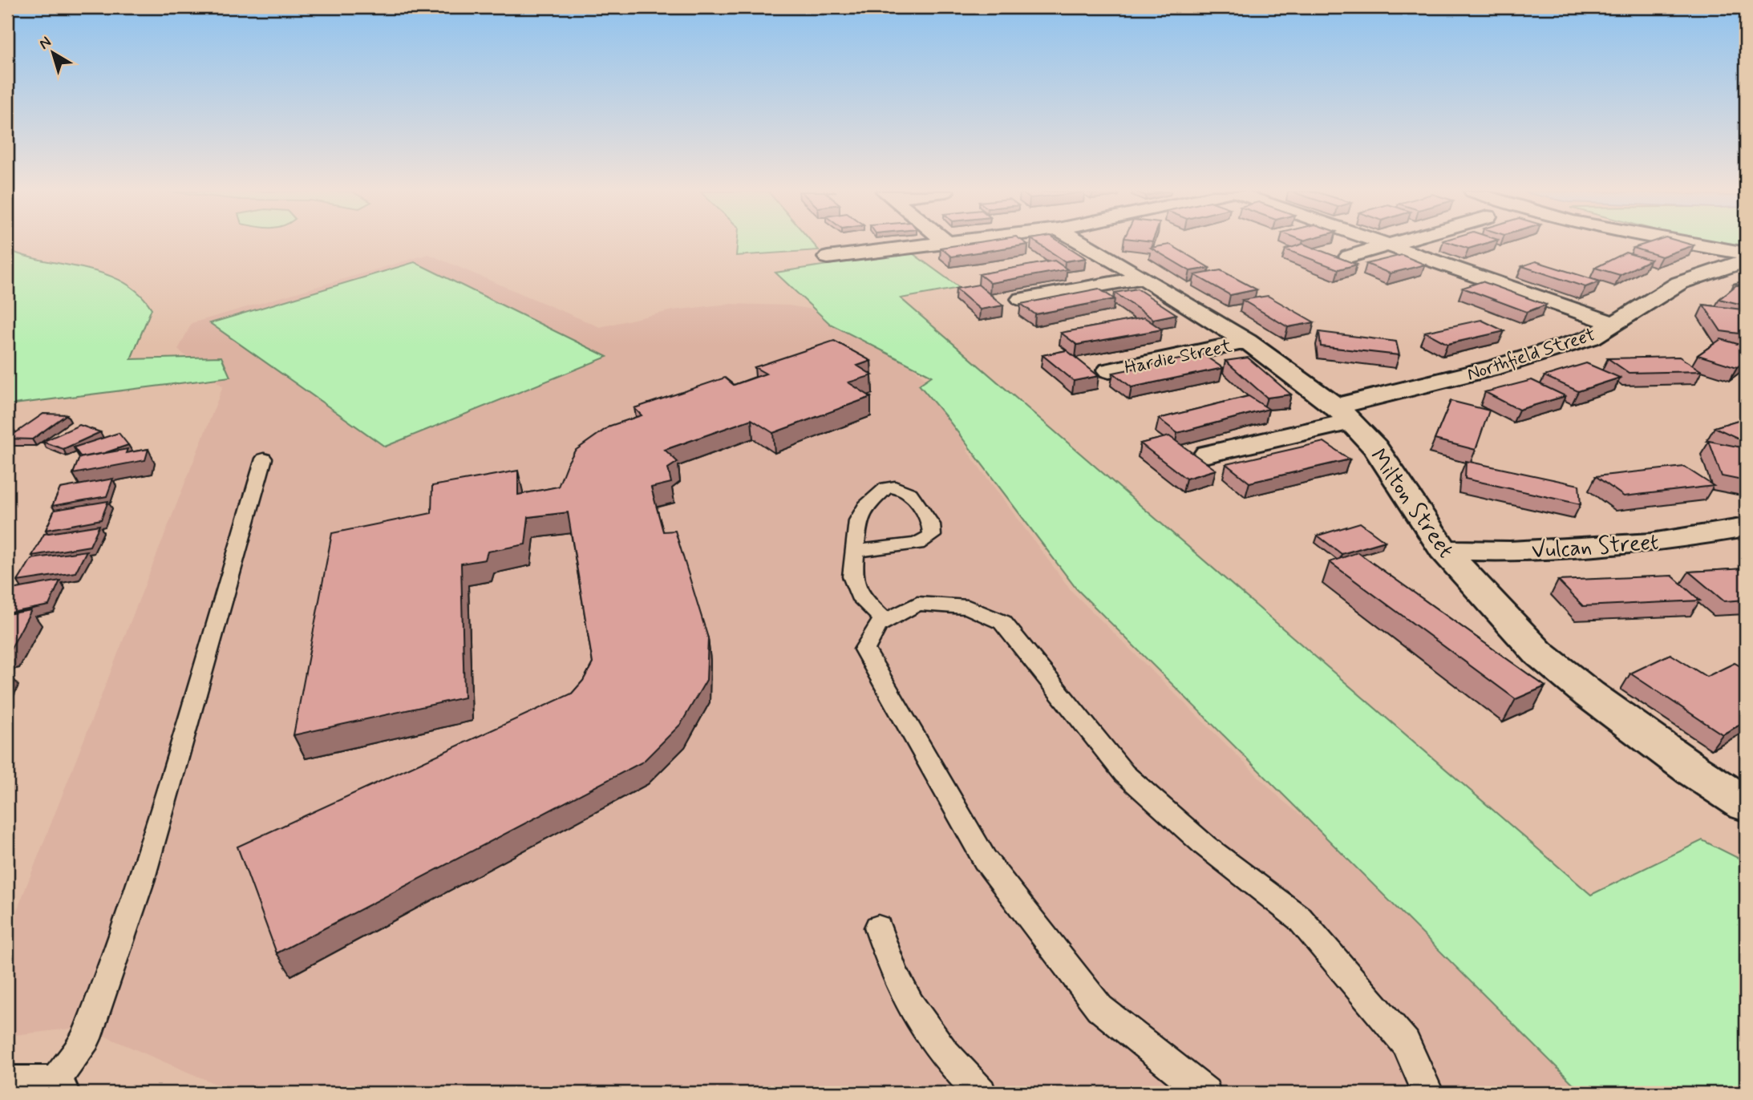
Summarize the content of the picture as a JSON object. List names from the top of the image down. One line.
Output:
{"streets":{"street":["Northfield Street","Hardie Street","Milton Street","Vulcan Street"]},"crossings":[["Northfield Street","Milton Street"],["Hardie Street","Milton Street"],["Milton Street","Vulcan Street"]],"north":"top left"}
